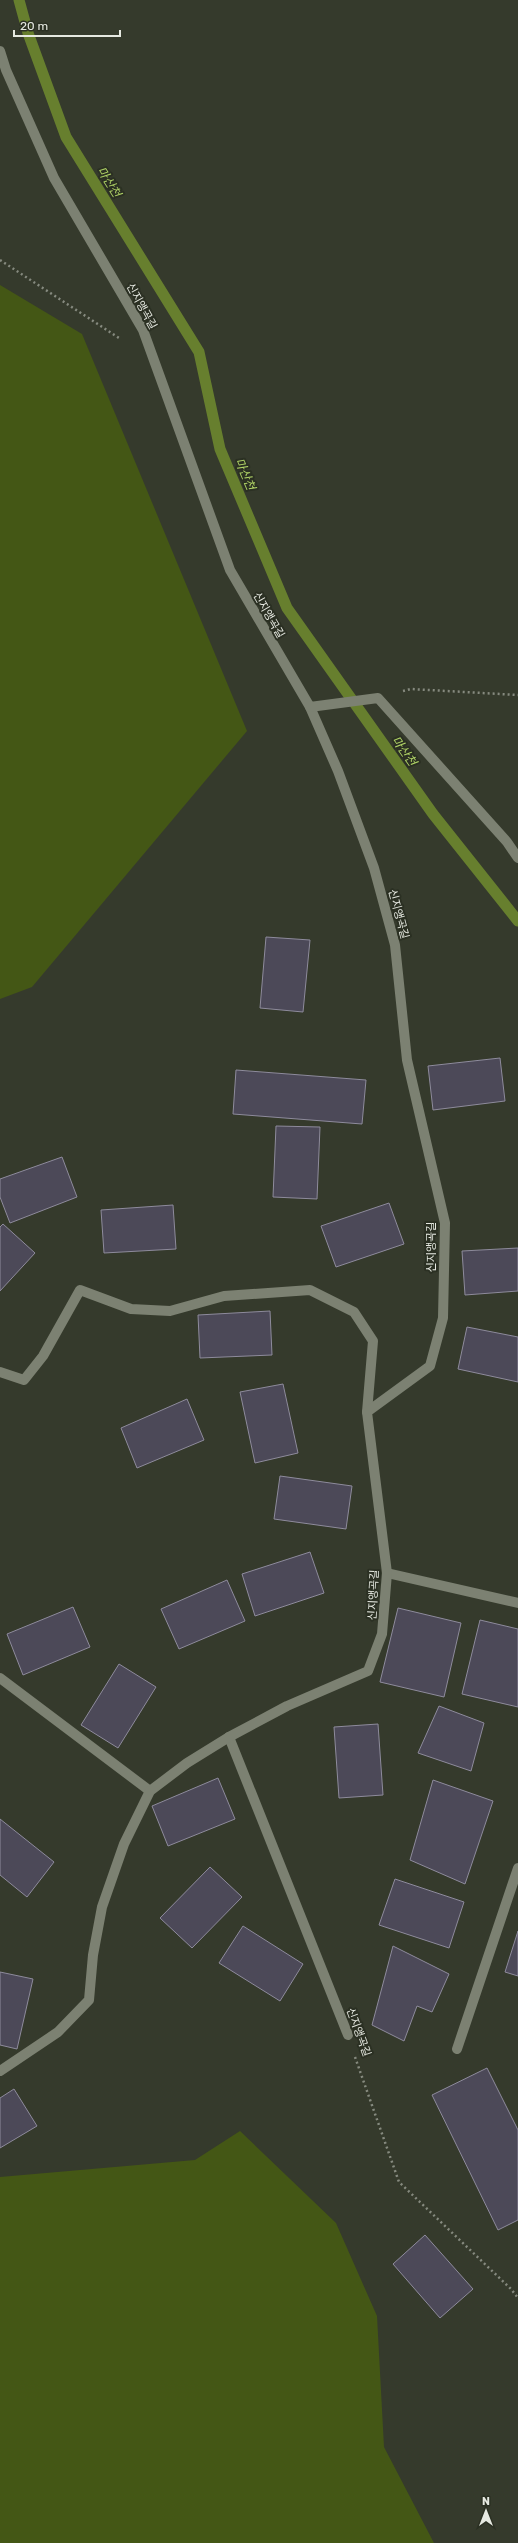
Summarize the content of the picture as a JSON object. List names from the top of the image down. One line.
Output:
{"streets":{"street":["신지앵곡길"]},"water":["마산천"],"scale_bar":"20 m","north":"top"}
